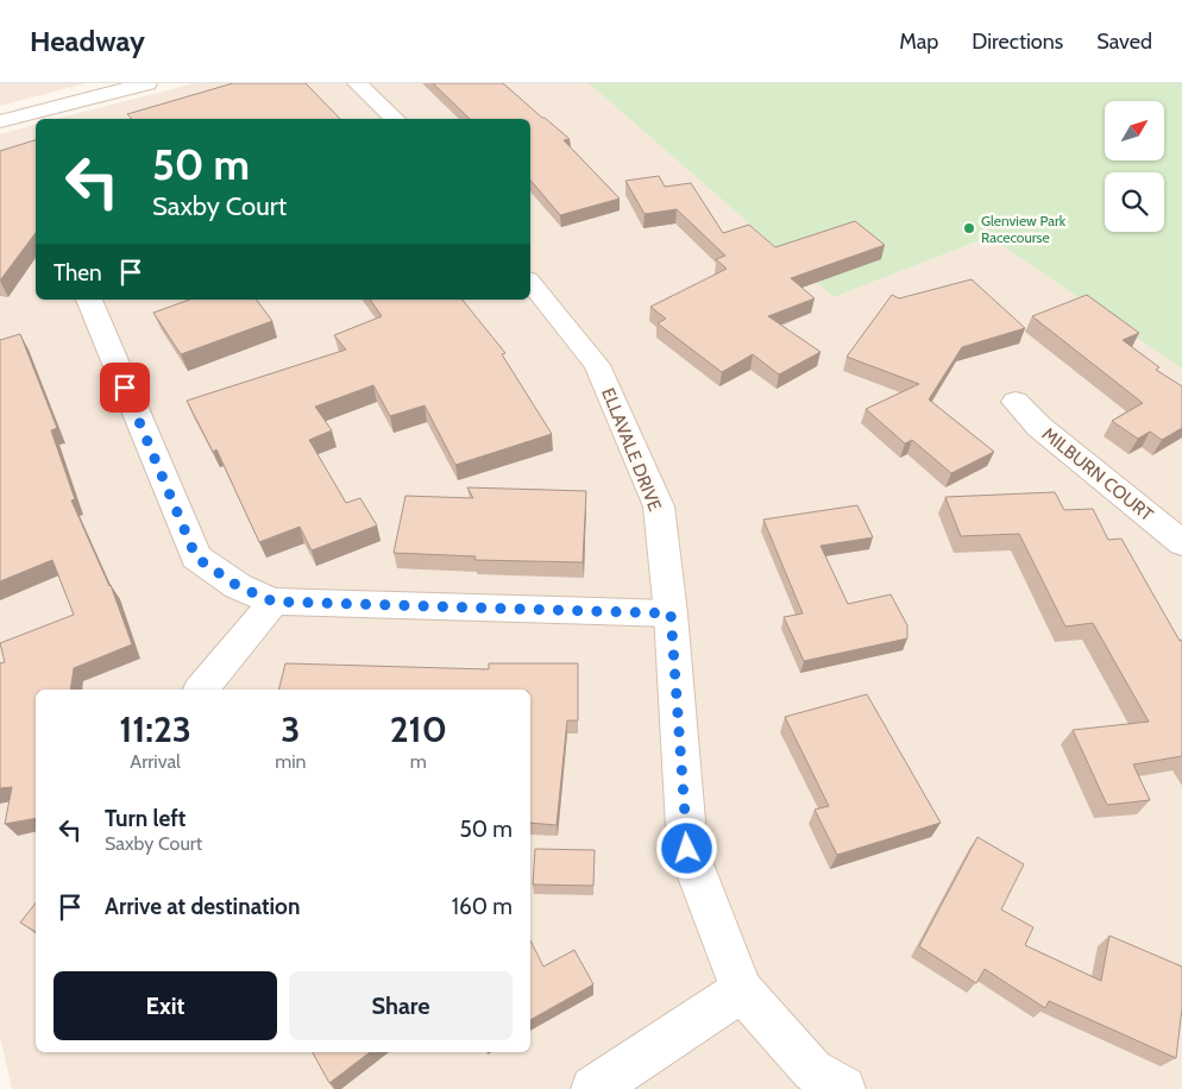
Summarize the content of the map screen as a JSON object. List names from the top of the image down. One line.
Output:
{"streets":{"street":["ELLAVALE DRIVE","MILBURN COURT"]},"places":["Glenview Park Racecourse"],"north":"top right","page":{"header":"Headway","nav":["Map","Directions","Saved"],"turn":["50 m","Saxby Court"],"then":"Then","eta":["11:23","Arrival","3","min","210","m"],"list":[{"name":"Turn left","note":"Saxby Court","value":"50 m"},{"name":"Arrive at destination","value":"160 m"}],"buttons":["Exit","Share"]}}
